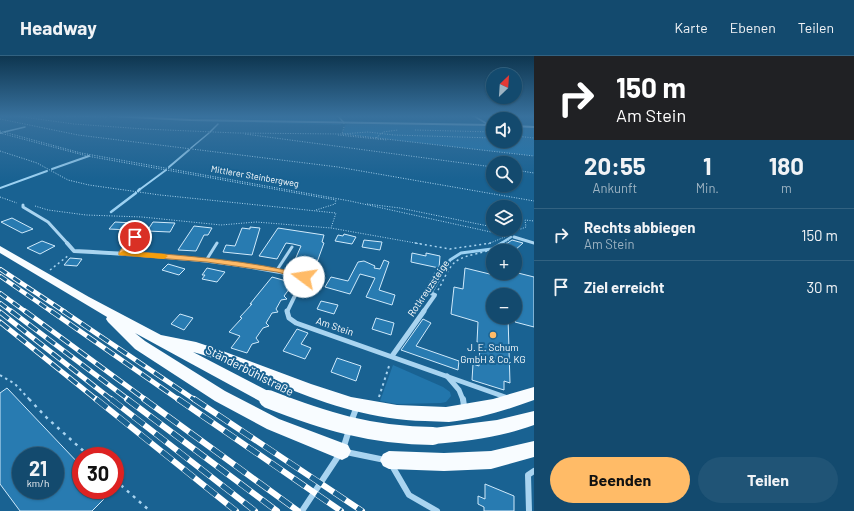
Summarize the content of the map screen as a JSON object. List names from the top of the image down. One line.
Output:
{"streets":{"highway":["Ständerbühlstraße"],"street":["Rotkreuzsteige","Am Stein"],"path":["Mittlerer Steinbergweg"]},"crossings":[["Rotkreuzsteige","Am Stein"]],"places":["J. E. Schum GmbH & Co. KG"],"north":"top right","page":{"header":"Headway","nav":["Karte","Ebenen","Teilen"],"turn":["150 m","Am Stein"],"map_buttons":["+","−"],"eta":["20:55","Ankunft","1","Min.","180","m"],"list":[{"name":"Rechts abbiegen","note":"Am Stein","value":"150 m"},{"name":"Ziel erreicht","value":"30 m"}],"speed":"21 km/h","limit":"30","buttons":["Beenden","Teilen"]}}
